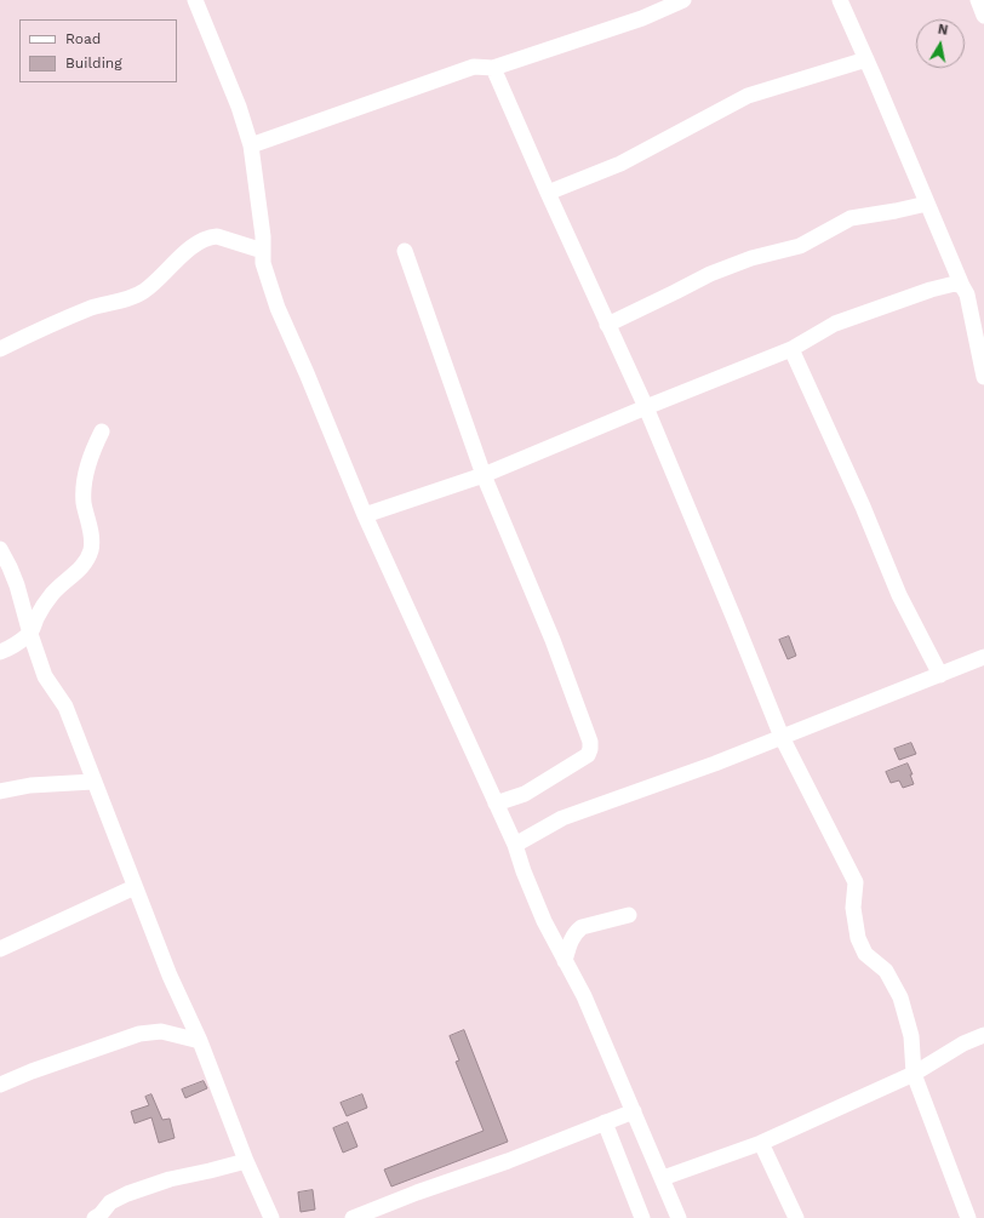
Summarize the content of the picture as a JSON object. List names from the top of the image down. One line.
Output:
{"legend":["Road","Building"],"north":"top"}
